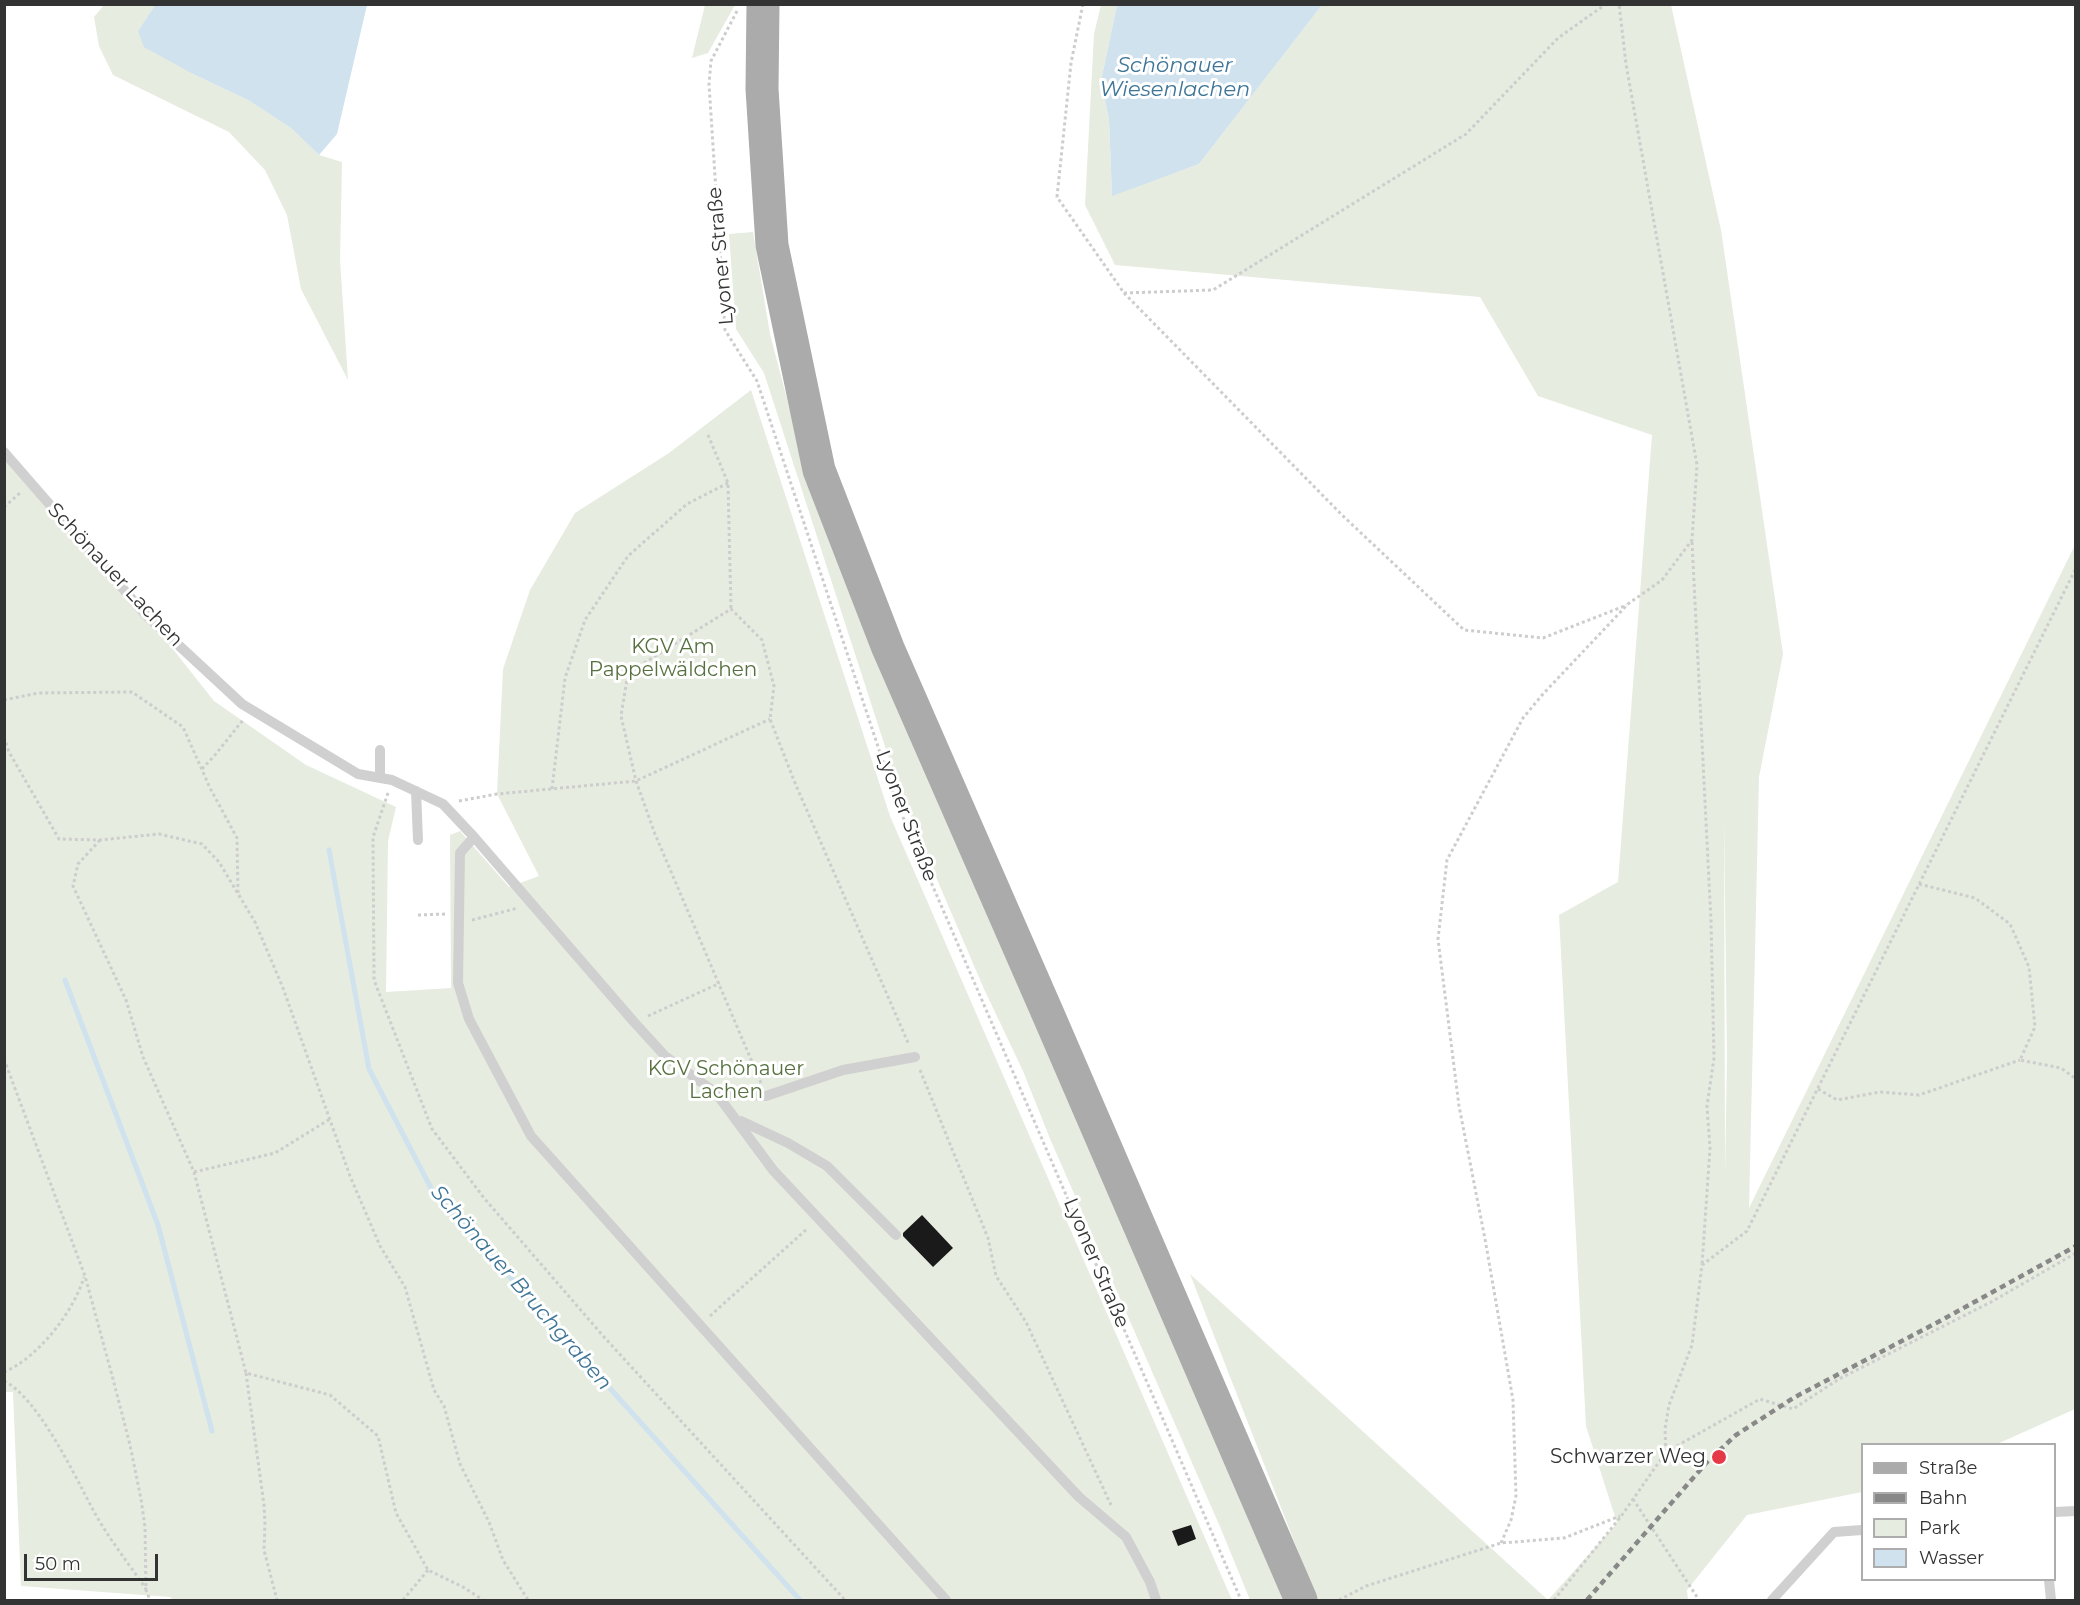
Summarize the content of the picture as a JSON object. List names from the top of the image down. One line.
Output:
{"streets":{"lane":["Schönauer Lachen"],"path":["Lyoner Straße"]},"water":["Schönauer Wiesenlachen","Schönauer Bruchgraben"],"parks":["KGV Am Pappelwäldchen","KGV Schönauer Lachen"],"places":["Schwarzer Weg"],"legend":["Straße","Bahn","Park","Wasser"],"scale_bar":"50 m"}
